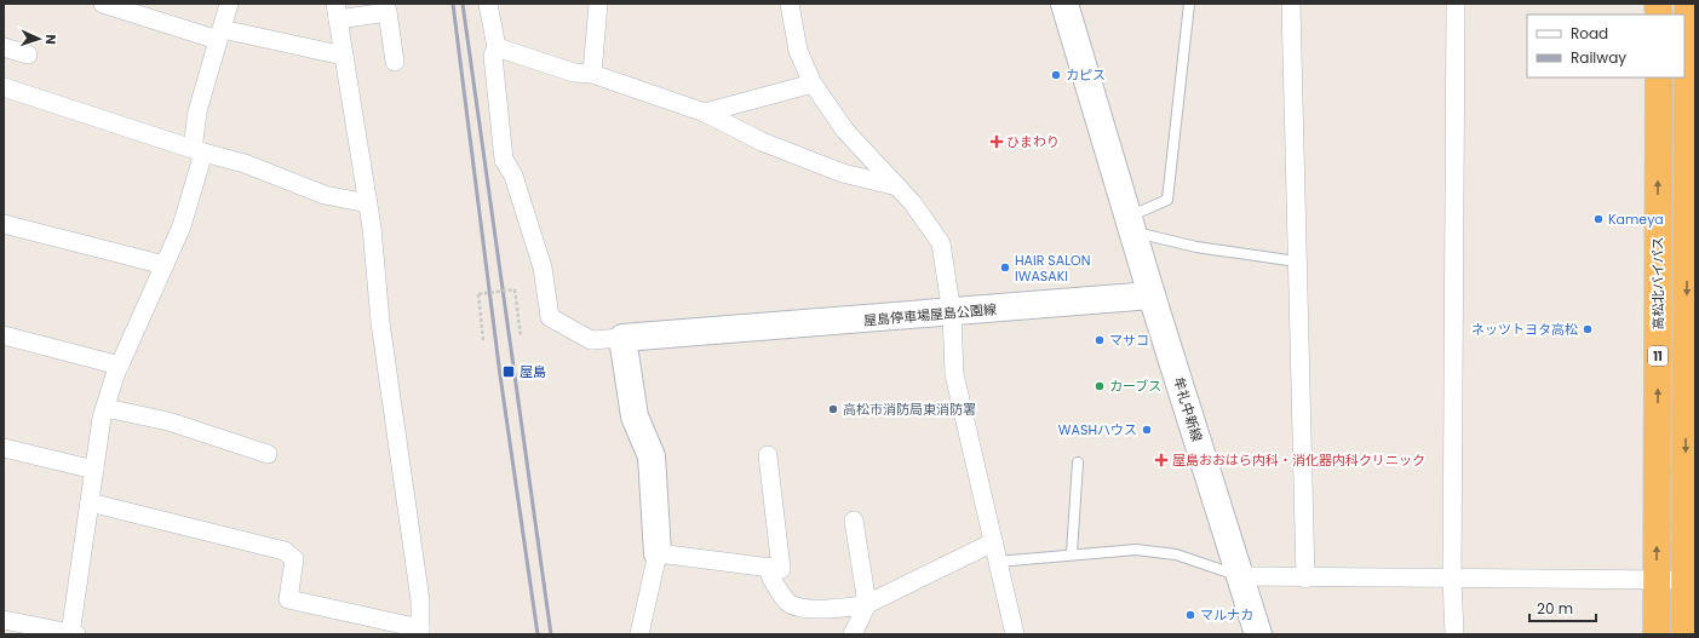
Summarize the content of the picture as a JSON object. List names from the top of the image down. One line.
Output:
{"streets":{"highway":["高松北バイパス","11"],"main road":["屋島停車場屋島公園線","牟礼中新線"]},"crossings":[["屋島停車場屋島公園線","牟礼中新線"]],"places":{"other":["カピス","Kameya","HAIR SALON IWASAKI","ネッツトヨタ高松","マサコ","カーブス","高松市消防局東消防署","WASHハウス","マルナカ"],"health":["ひまわり","屋島おおはら内科・消化器内科クリニック"],"transit":["屋島"]},"legend":["Road","Railway"],"scale_bar":"20 m","north":"right"}
